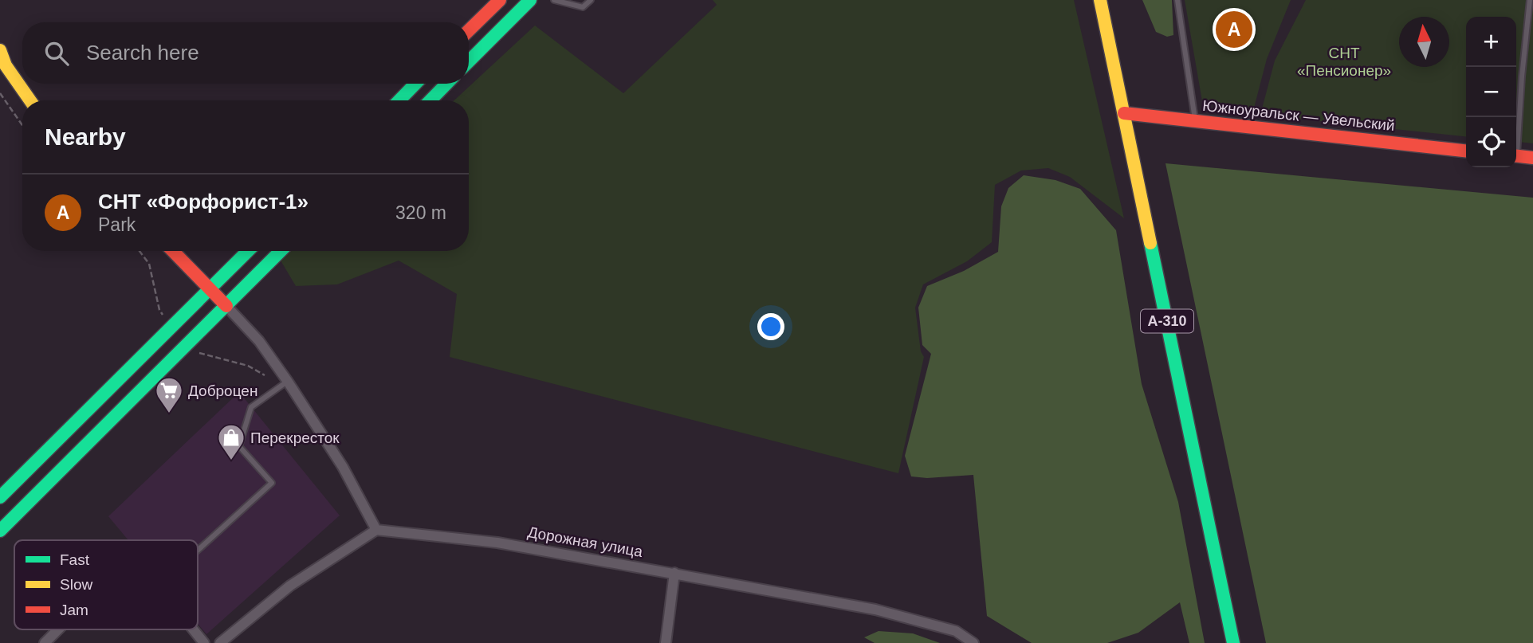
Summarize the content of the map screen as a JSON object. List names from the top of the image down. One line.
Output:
{"streets":{"main road":["Южноуральск — Увельский","А-310"],"street":["Дорожная улица"]},"crossings":[["Южноуральск — Увельский","А-310"]],"parks":["СНТ «Пенсионер»"],"places":{"supermarket":["Доброцен"],"shop":["Перекресток"]},"legend":["Fast","Slow","Jam"],"north":"top","page":{"pins":"A","map_buttons":["+","−"],"search":"Search here","heading":"Nearby","list":[{"mark":"A","name":"СНТ «Форфорист-1»","note":"Park","value":"320 m"}]}}
